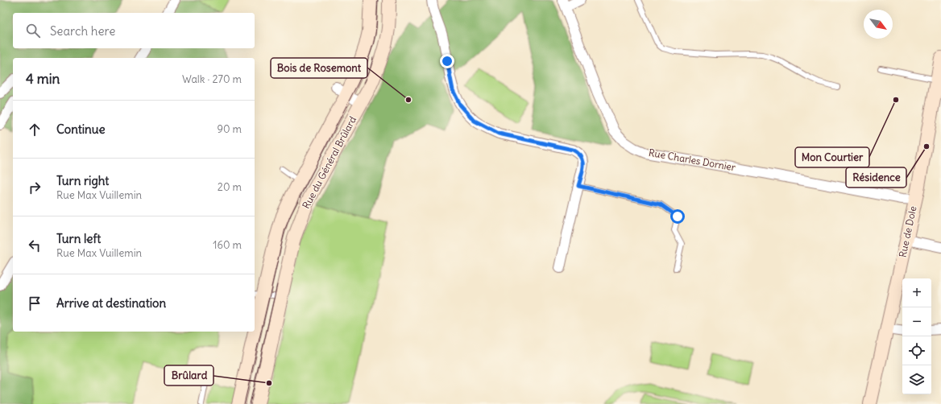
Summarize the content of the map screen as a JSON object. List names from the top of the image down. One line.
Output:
{"streets":{"main road":["Rue du Général Brûlard","Rue de Dole"],"street":["Rue Charles Dornier"]},"crossings":[["Rue Charles Dornier","Rue de Dole"]],"places":["Bois de Rosemont","Mon Courtier","Résidence","Brûlard"],"north":"bottom right","page":{"search":"Search here","heading":["4 min","Walk · 270 m"],"list":[["Continue","90 m"],["Turn right","Rue Max Vuillemin","20 m"],["Turn left","Rue Max Vuillemin","160 m"],"Arrive at destination"],"map_buttons":["+","−"]}}
